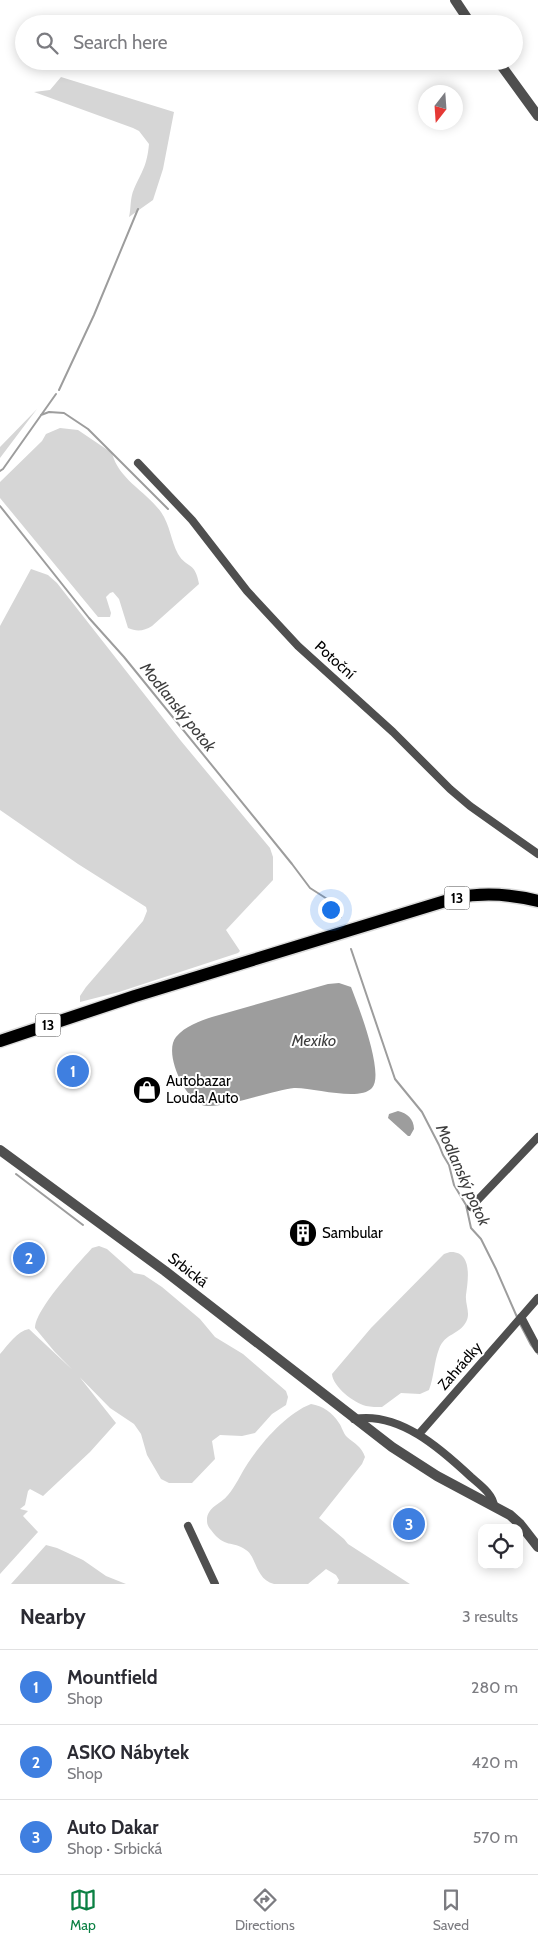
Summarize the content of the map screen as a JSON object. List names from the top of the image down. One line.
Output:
{"streets":{"main road":["13"],"street":["Potoční","Srbická","Zahrádky"]},"crossings":[["Srbická","Zahrádky"]],"water":["Modlanský potok","Mexiko"],"places":{"shop":["Autobazar Louda Auto"],"building":["Sambular"]},"north":"bottom","page":{"search":"Search here","pins":["1","2","3"],"heading":["Nearby","3 results"],"list":[{"mark":"1","name":"Mountfield","note":"Shop","value":"280 m"},{"mark":"2","name":"ASKO Nábytek","note":"Shop","value":"420 m"},{"mark":"3","name":"Auto Dakar","note":"Shop · Srbická","value":"570 m"}],"nav":["Map","Directions","Saved"]}}
